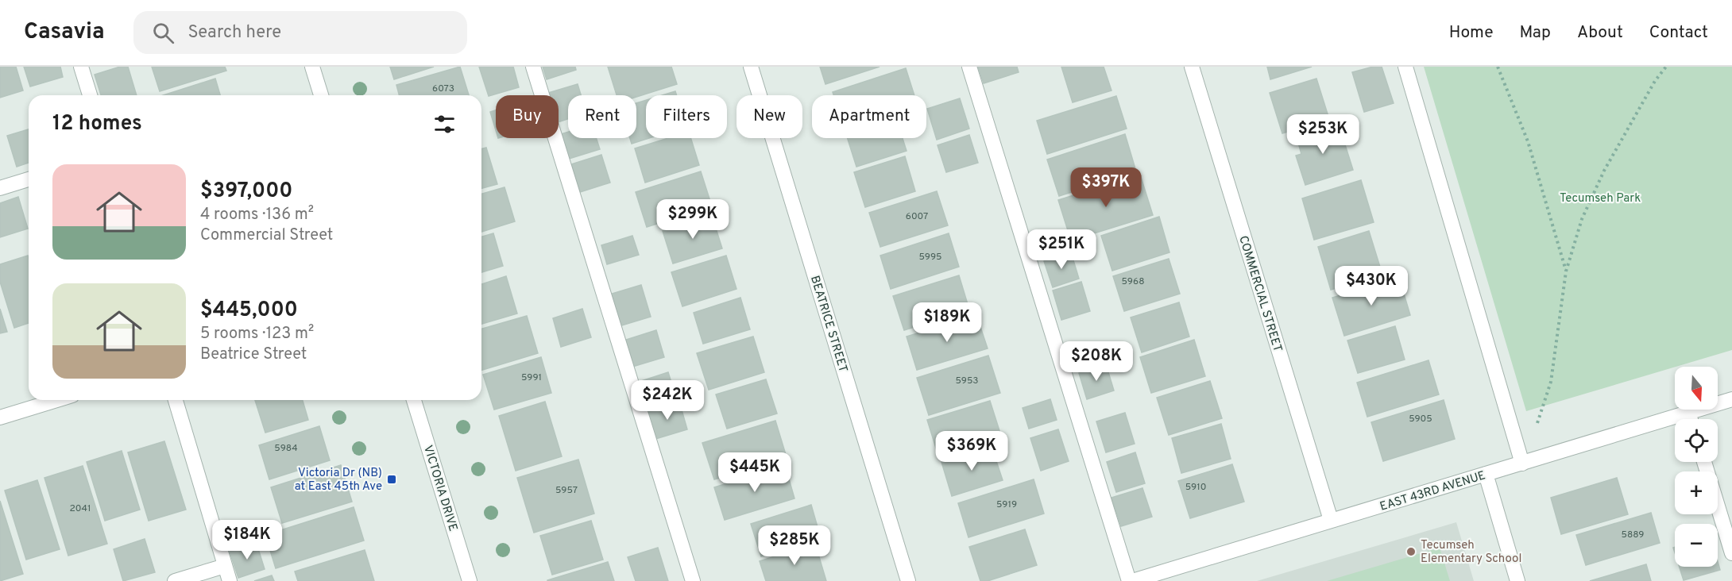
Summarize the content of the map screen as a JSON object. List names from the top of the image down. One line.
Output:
{"streets":{"street":["COMMERCIAL STREET","BEATRICE STREET","VICTORIA DRIVE","EAST 43RD AVENUE"]},"crossings":[["COMMERCIAL STREET","EAST 43RD AVENUE"]],"parks":["Tecumseh Park"],"places":{"transit":["Victoria Dr (NB) at East 45th Ave"],"other":["Tecumseh Elementary School"]},"house_numbers":["6073","6007","5995","5968","5991","5953","5905","5984","5910","5957","5919","2041","5889"],"north":"bottom","page":{"header":"Casavia","search":"Search here","nav":["Home","Map","About","Contact"],"chip":["Buy","Rent","Filters","New","Apartment"],"heading":"12 homes","price":["$253K","$397K","$299K","$251K","$430K","$189K","$208K","$242K","$369K","$445K","$184K","$285K"],"list":[{"name":"$397,000","note":"4 rooms · 136 m² · Commercial Street"},{"name":"$445,000","note":"5 rooms · 123 m² · Beatrice Street"}],"map_buttons":["+","−"]}}
